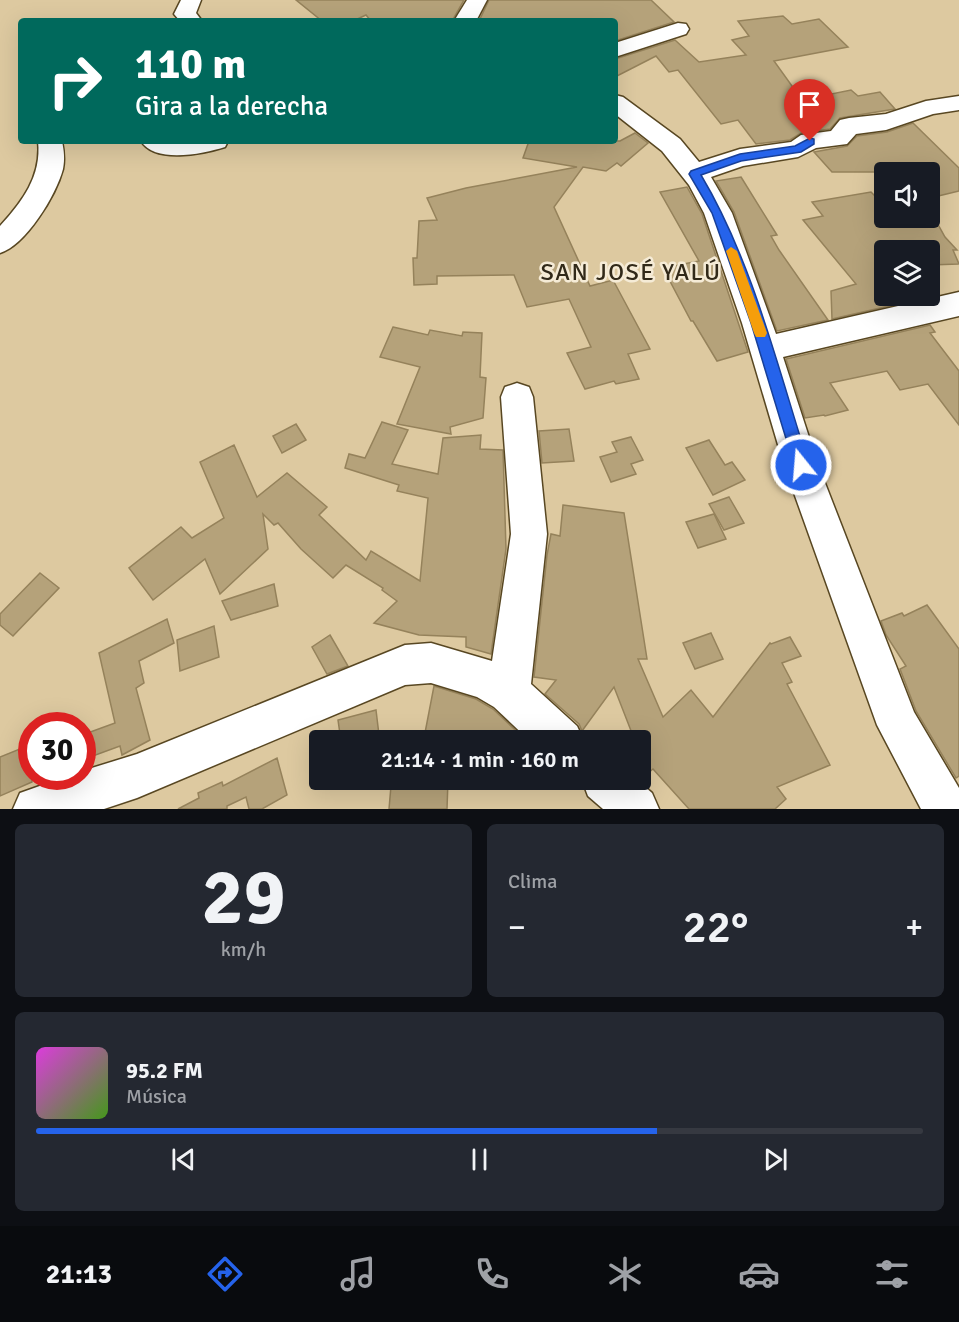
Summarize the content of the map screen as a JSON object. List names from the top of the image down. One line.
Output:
{"districts":["SAN JOSÉ YALÚ"],"page":{"turn":["110 m","Gira a la derecha"],"limit":"30","trip":"21:14 · 1 min · 160 m","tile":[["29","km/h"],"Clima"],"heat":["−","22°","+"],"song":["95.2 FM","Música"],"tabs":"21:13"}}
